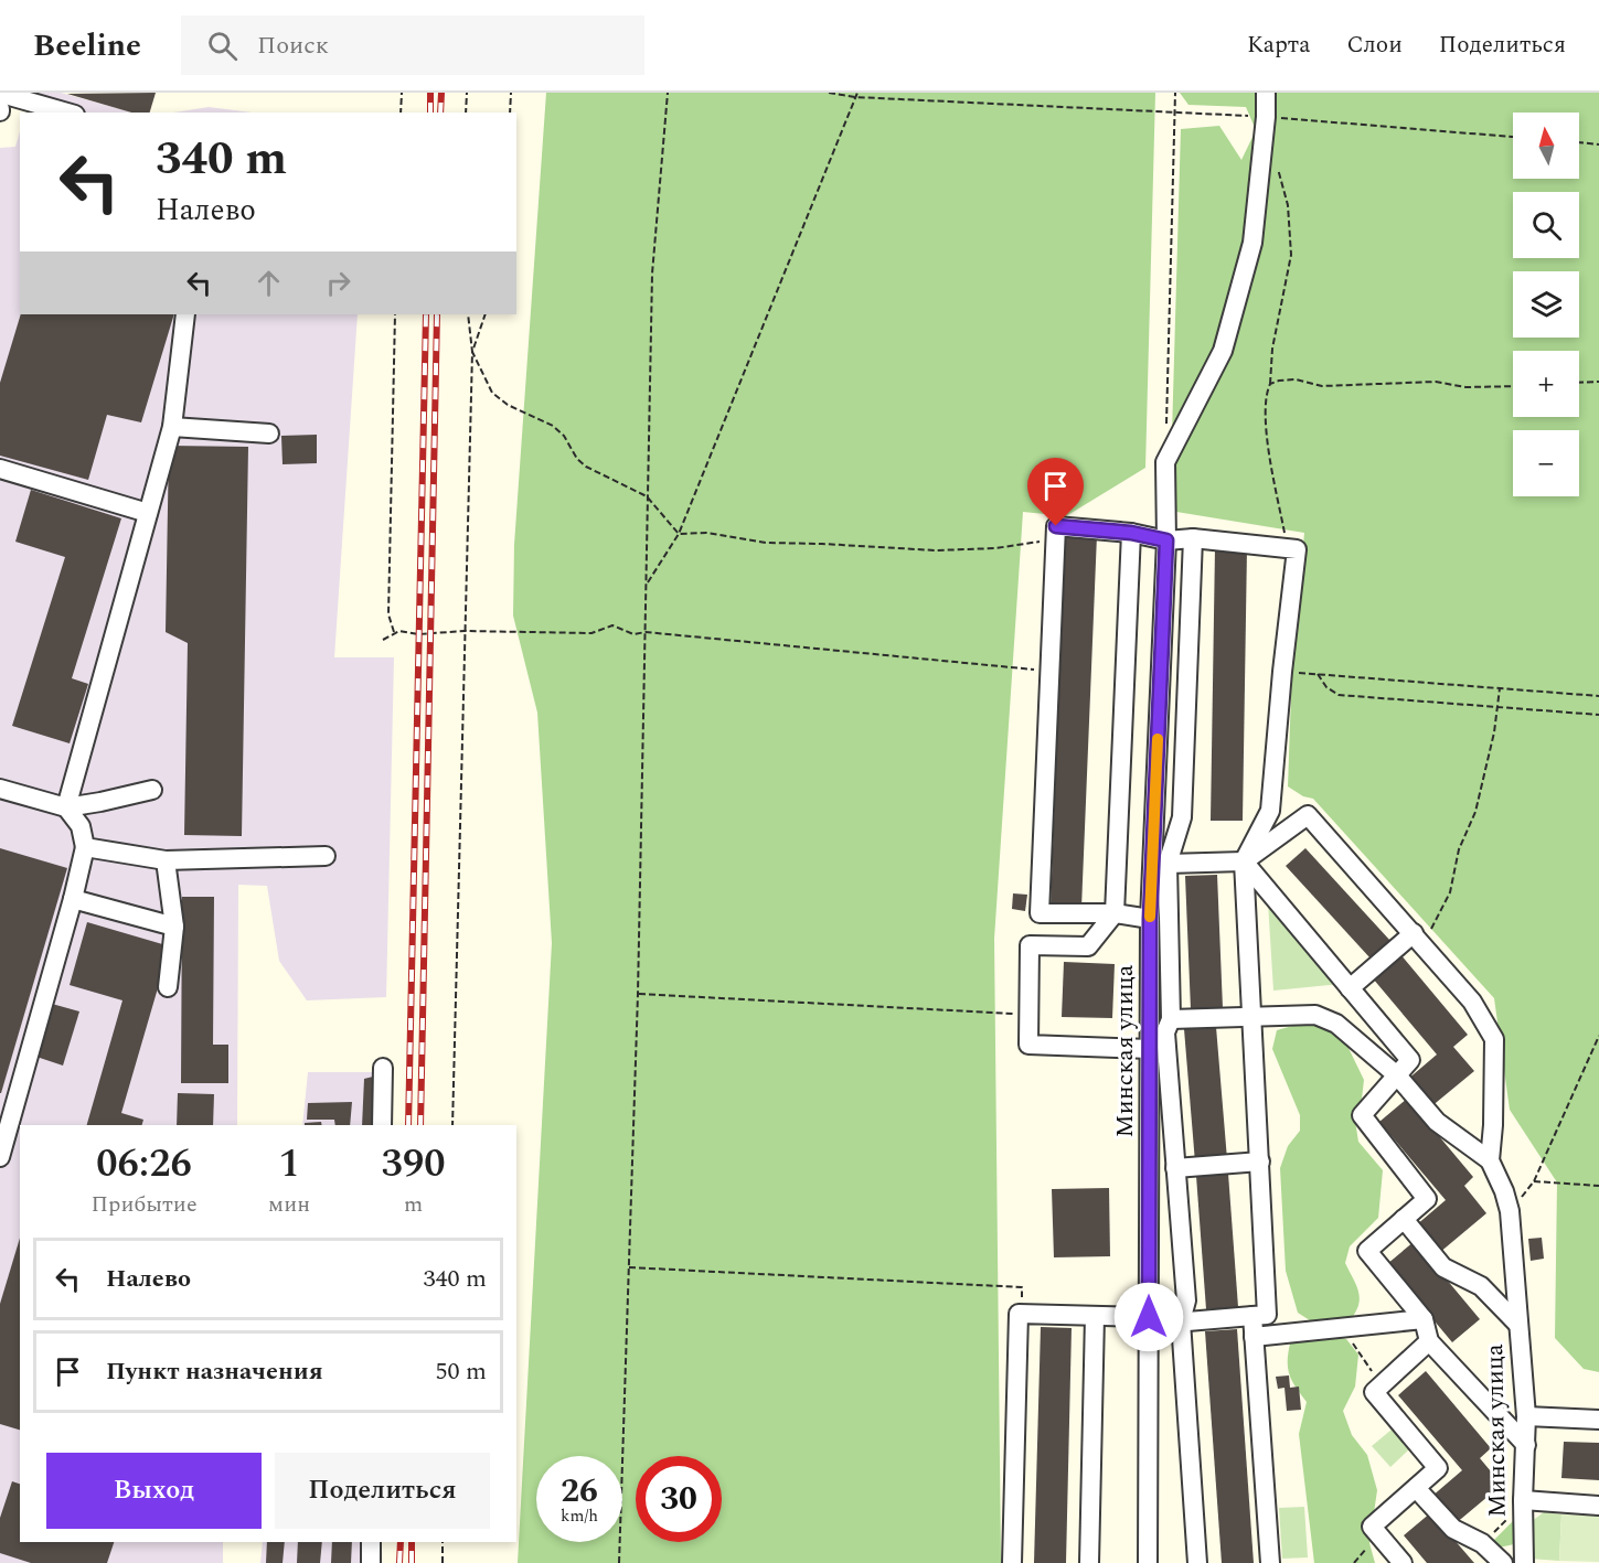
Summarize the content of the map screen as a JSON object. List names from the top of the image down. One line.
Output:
{"streets":{"street":["Минская улица"]},"north":"top","page":{"header":"Beeline","search":"Поиск","nav":["Карта","Слои","Поделиться"],"map_buttons":["+","−"],"turn":["340 m","Налево"],"eta":["06:26","Прибытие","1","мин","390","m"],"list":[{"name":"Налево","value":"340 m"},{"name":"Пункт назначения","value":"50 m"}],"buttons":["Выход","Поделиться"],"speed":"26 km/h","limit":"30"}}
